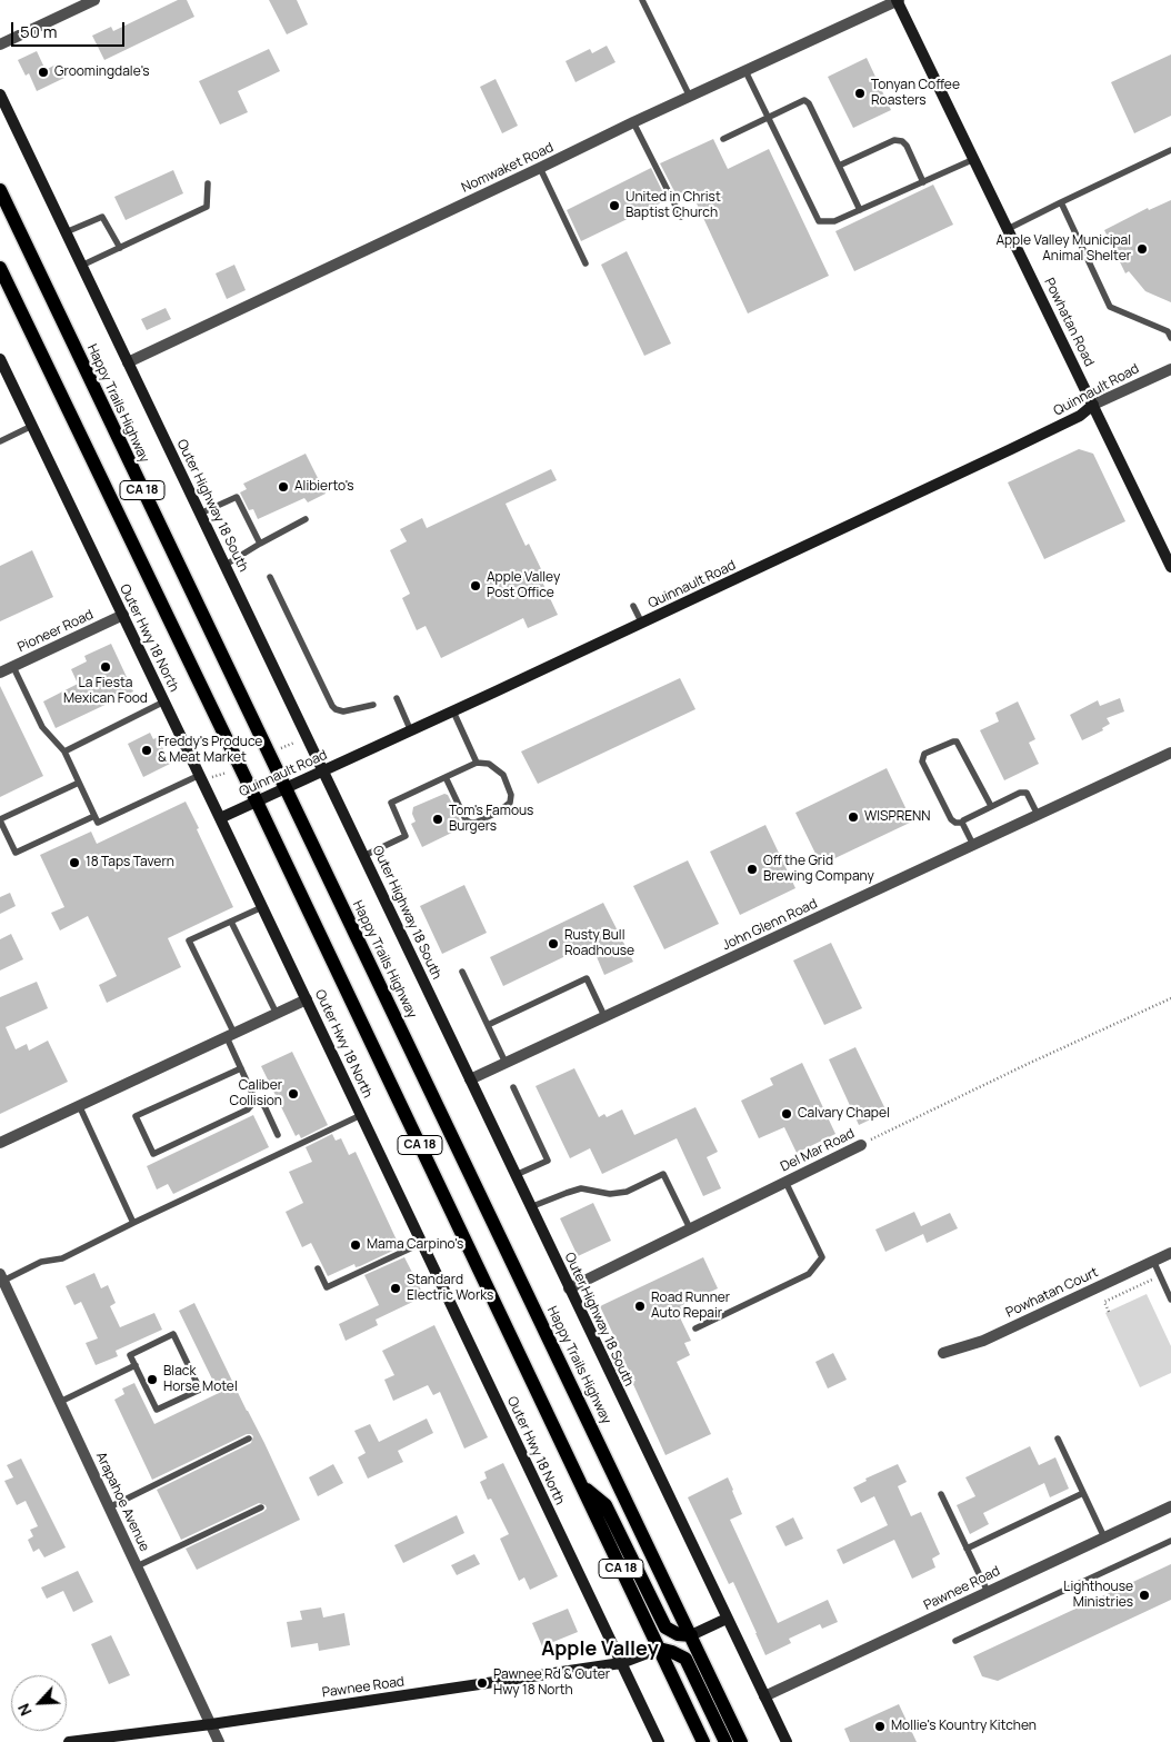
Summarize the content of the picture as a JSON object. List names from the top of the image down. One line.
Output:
{"streets":{"main road":["Happy Trails Highway","CA 18"],"street":["Nomwaket Road","Powhatan Road","Quinnault Road","Outer Highway 18 South","Pioneer Road","Outer Hwy 18 North","John Glenn Road","Del Mar Road","Powhatan Court","Arapahoe Avenue","Pawnee Road"]},"crossings":[["Nomwaket Road","Powhatan Road"],["Nomwaket Road","Outer Highway 18 South"],["Powhatan Road","Quinnault Road"],["Quinnault Road","Happy Trails Highway"],["Quinnault Road","CA 18"],["Quinnault Road","Outer Highway 18 South"],["Quinnault Road","Outer Hwy 18 North"],["CA 18","Pawnee Road"],["Outer Highway 18 South","John Glenn Road"],["Outer Highway 18 South","Del Mar Road"],["Outer Highway 18 South","Pawnee Road"],["Pioneer Road","Outer Hwy 18 North"],["Outer Hwy 18 North","Pawnee Road"],["Arapahoe Avenue","Pawnee Road"]],"districts":["Apple Valley"],"places":["Groomingdale's","Tonyan Coffee Roasters","United in Christ Baptist Church","Apple Valley Municipal Animal Shelter","Alibierto's","Apple Valley Post Office","La Fiesta Mexican Food","Freddy's Produce & Meat Market","WISPRENN","Tom's Famous Burgers","18 Taps Tavern","Off the Grid Brewing Company","Rusty Bull Roadhouse","Caliber Collision","Calvary Chapel","Mama Carpino's","Standard Electric Works","Road Runner Auto Repair","Black Horse Motel","Lighthouse Ministries","Pawnee Rd & Outer Hwy 18 North","Mollie's Kountry Kitchen"],"scale_bar":"50 m","north":"bottom left"}
